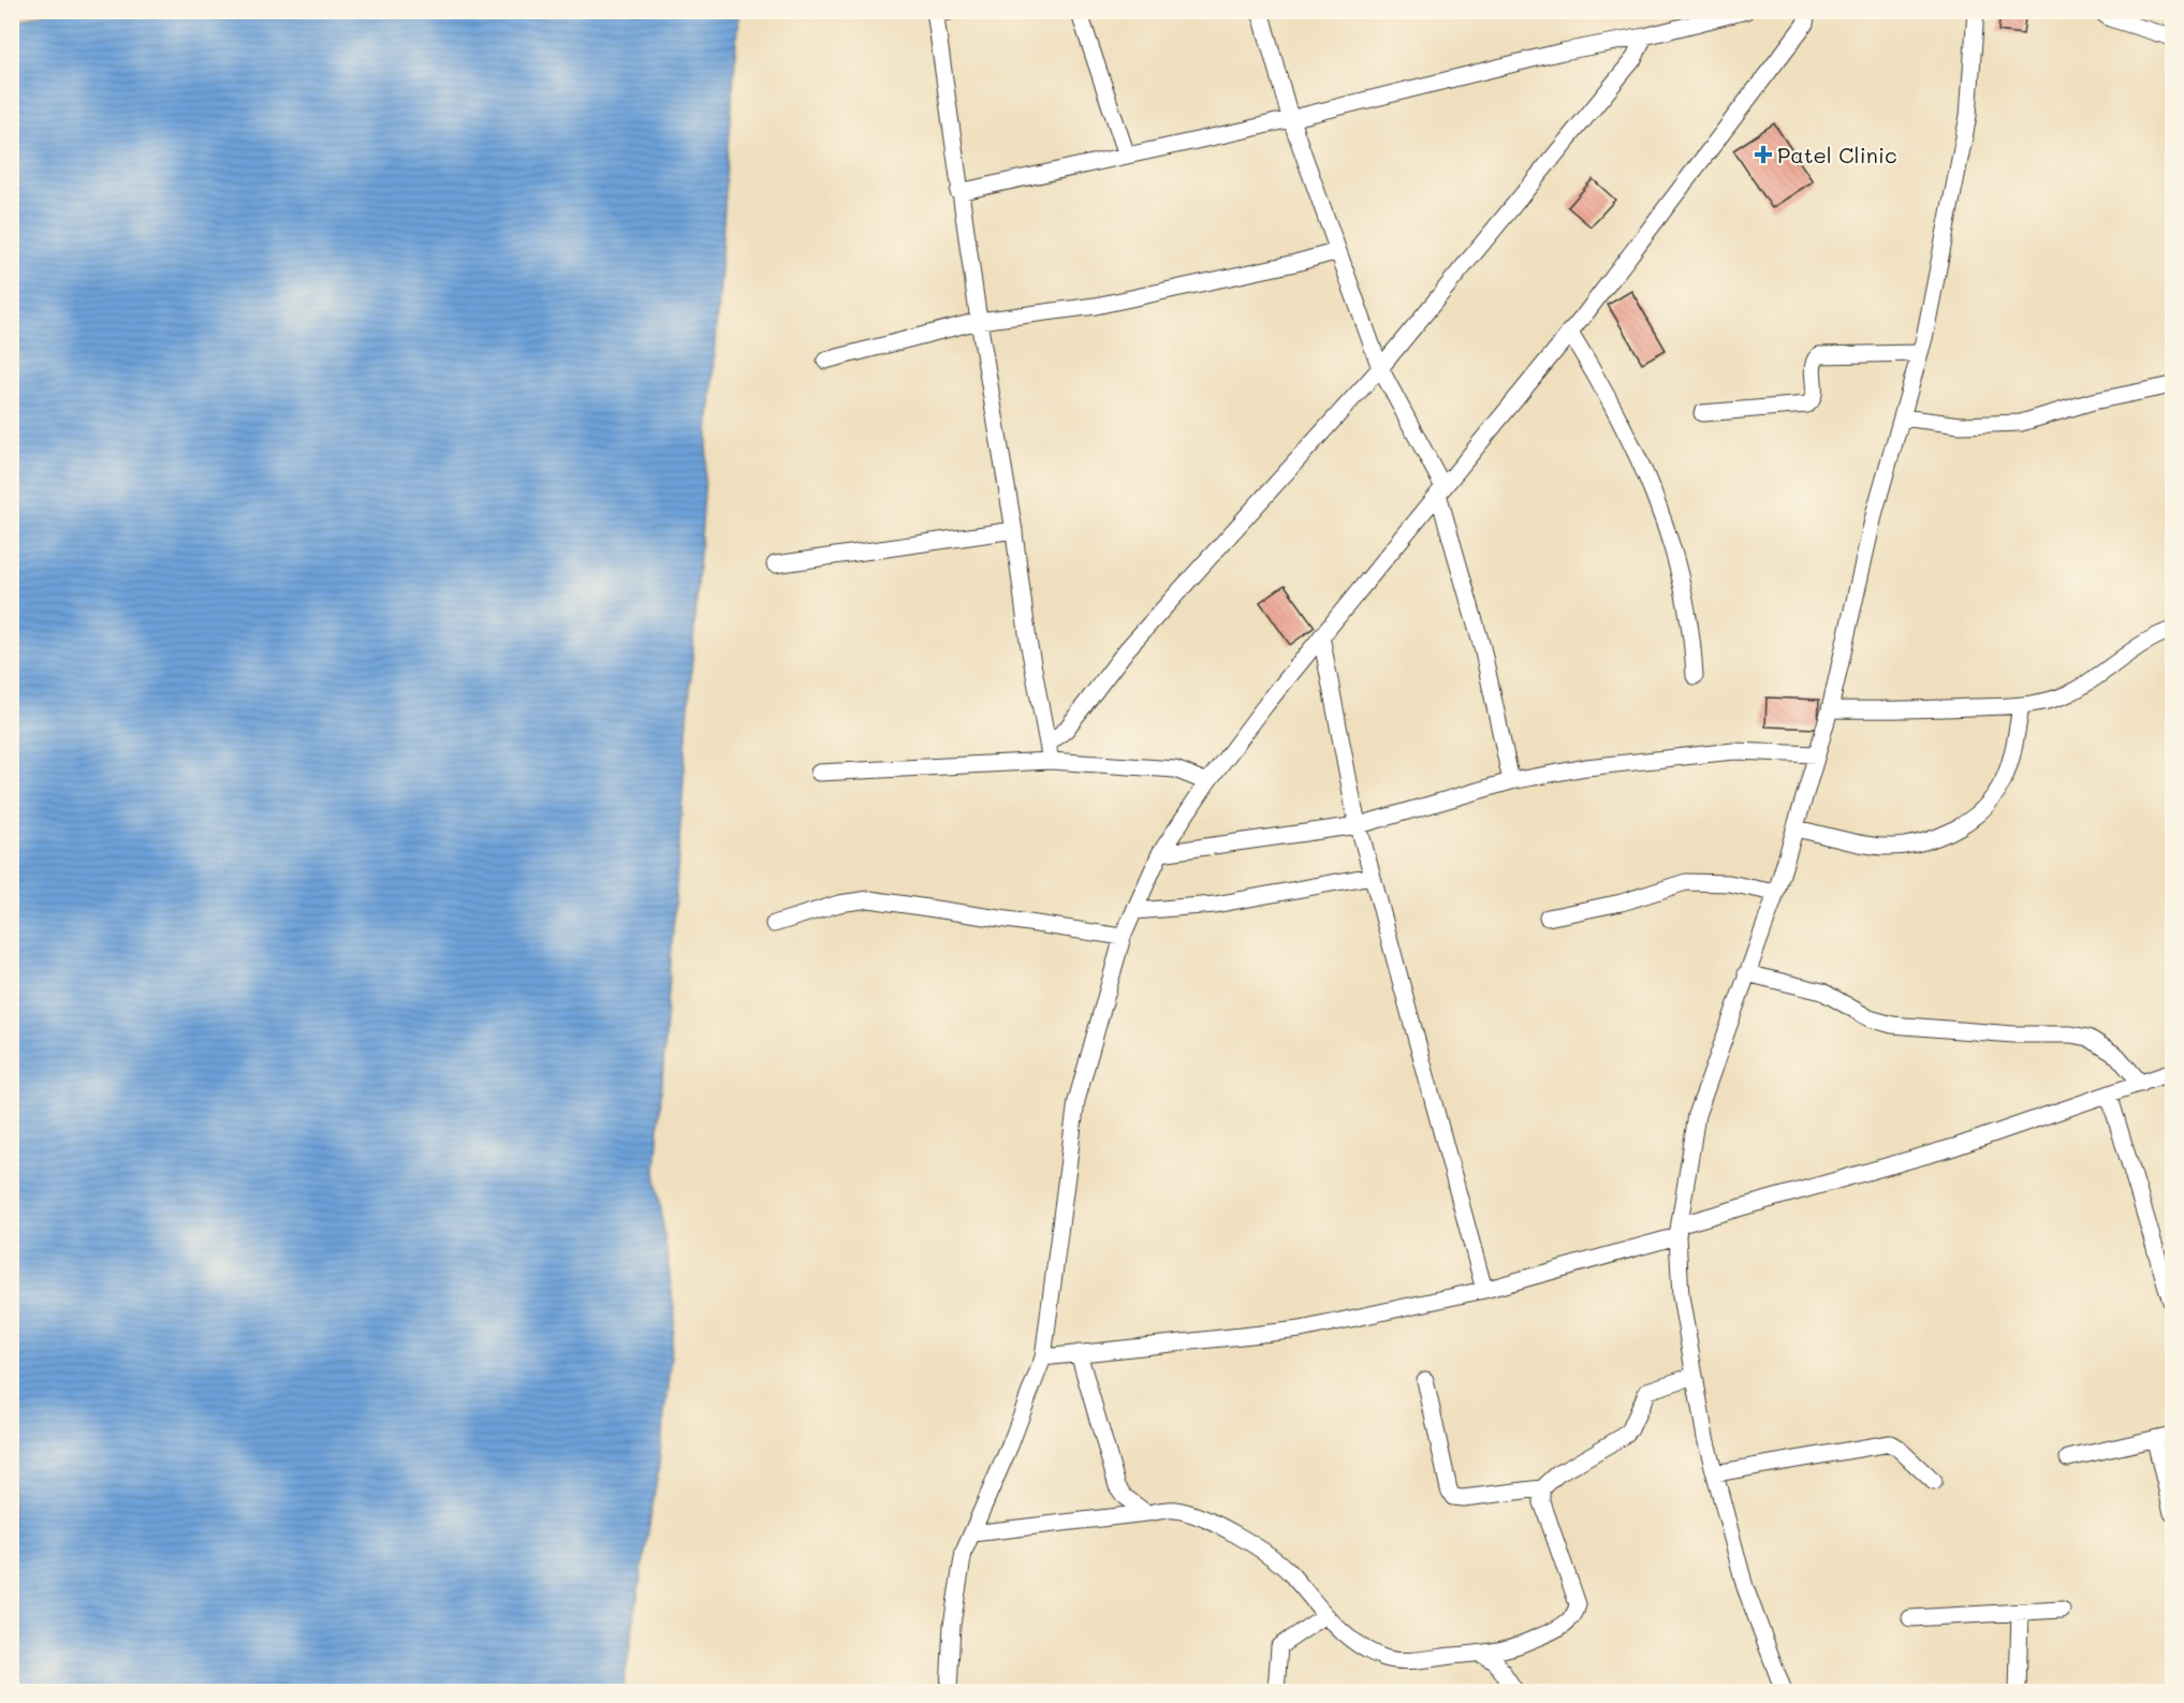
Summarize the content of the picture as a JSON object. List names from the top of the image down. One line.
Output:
{"places":{"health":["Patel Clinic"]}}
